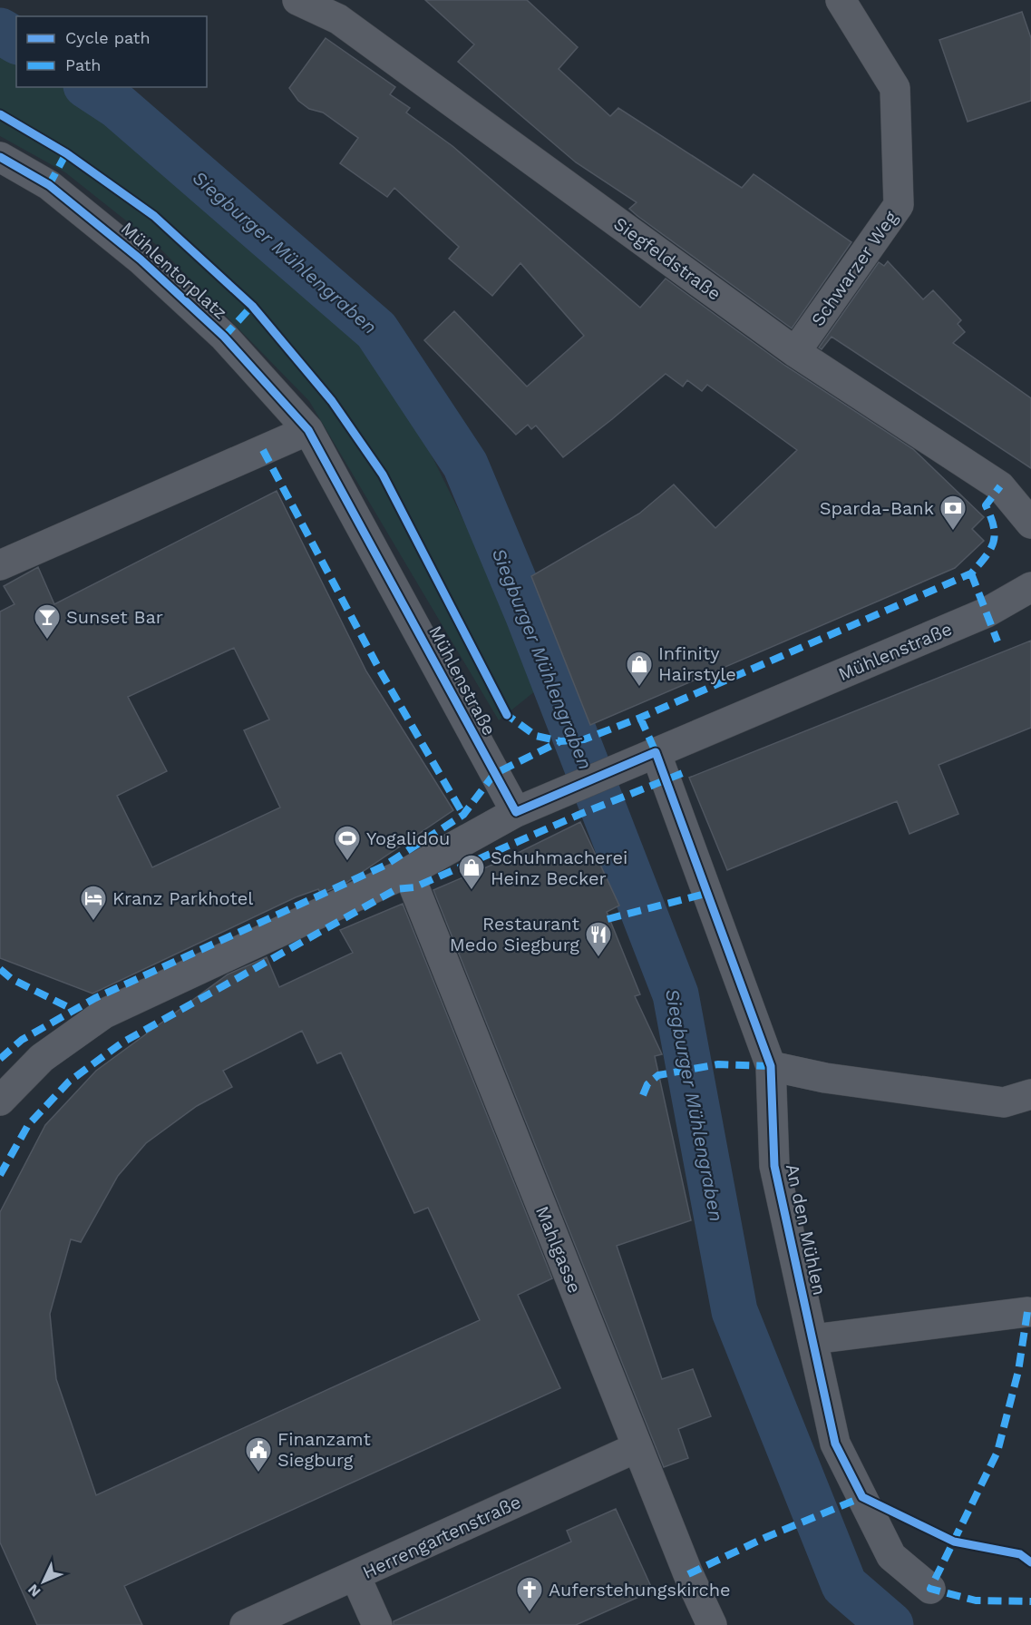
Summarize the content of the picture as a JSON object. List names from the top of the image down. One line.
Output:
{"streets":{"street":["Siegfeldstraße","Schwarzer Weg","Mühlentorplatz","Mühlenstraße","An den Mühlen","Mahlgasse","Herrengartenstraße"]},"crossings":[["Siegfeldstraße","Schwarzer Weg"],["Mühlentorplatz","Mühlenstraße"],["Mühlenstraße","An den Mühlen"],["Mühlenstraße","Mahlgasse"],["Mahlgasse","Herrengartenstraße"]],"water":["Siegburger Mühlengraben"],"places":{"bank":["Sparda-Bank"],"bar":["Sunset Bar"],"shop":["Infinity Hairstyle","Schuhmacherei Heinz Becker"],"sports":["Yogalidou"],"hotel":["Kranz Parkhotel"],"restaurant":["Restaurant Medo Siegburg"],"public building":["Finanzamt Siegburg"],"church":["Auferstehungskirche"]},"legend":["Cycle path","Path"],"north":"bottom left"}
